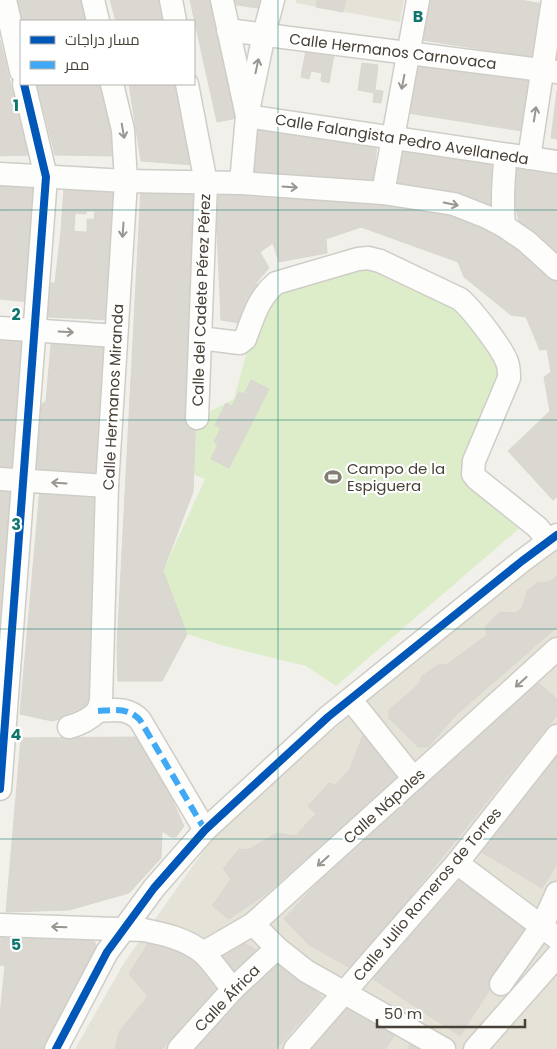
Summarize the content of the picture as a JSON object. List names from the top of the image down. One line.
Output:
{"streets":{"street":["Calle Hermanos Carnovaca","Calle Falangista Pedro Avellaneda","Calle del Cadete Pérez Pérez","Calle Hermanos Miranda","Calle Nápoles","Calle Julio Romeros de Torres","Calle África"]},"places":{"sports":["Campo de la Espiguera"]},"legend":["مسار دراجات","ممر"],"scale_bar":"50 m","grid":{"columns":["B"],"rows":["1","2","3","4","5"]}}
